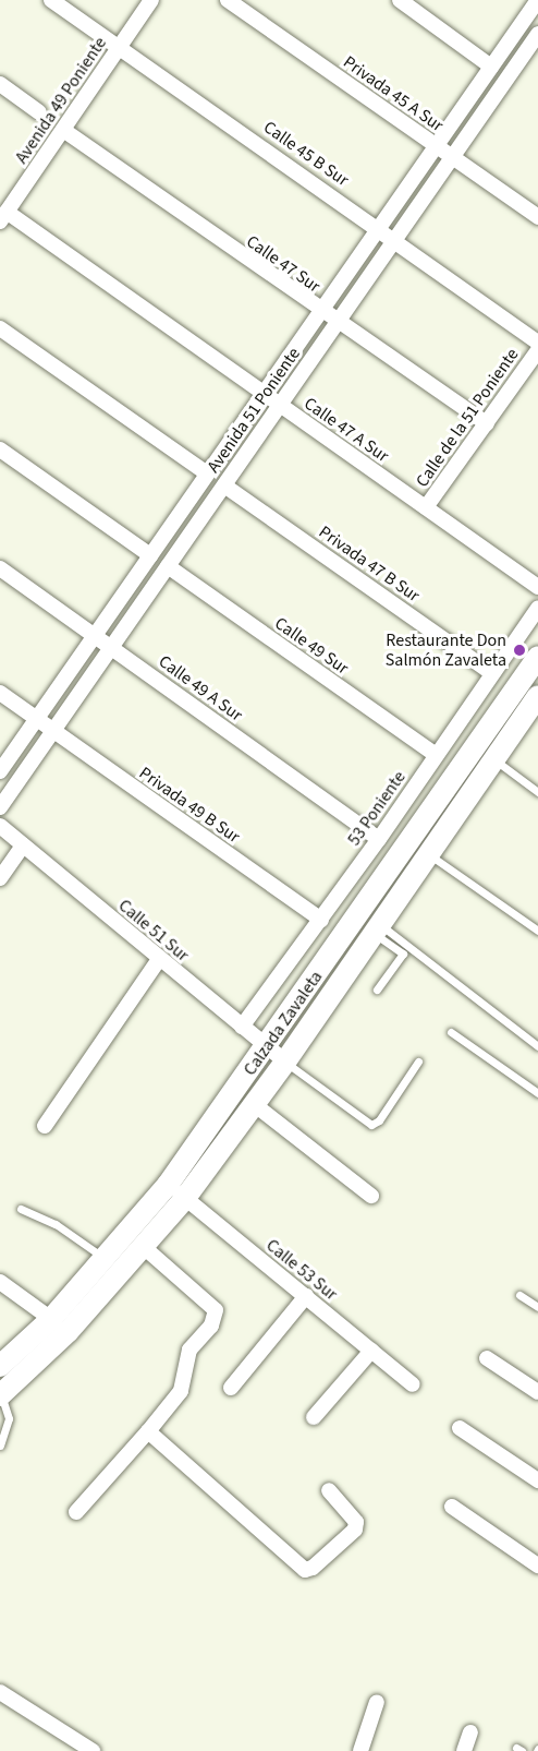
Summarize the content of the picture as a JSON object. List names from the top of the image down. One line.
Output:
{"streets":{"main road":["Calzada Zavaleta"],"street":["Privada 45 A Sur","Avenida 49 Poniente","Calle 45 B Sur","Calle 47 Sur","Avenida 51 Poniente","Calle de la 51 Poniente","Calle 47 A Sur","Privada 47 B Sur","Calle 49 Sur","Calle 49 A Sur","Privada 49 B Sur","53 Poniente","Calle 51 Sur","Calle 53 Sur"]},"crossings":[["Privada 45 A Sur","Avenida 51 Poniente"],["Avenida 49 Poniente","Calle 45 B Sur"],["Avenida 49 Poniente","Calle 47 Sur"],["Avenida 49 Poniente","Calle 47 A Sur"],["Calle 45 B Sur","Avenida 51 Poniente"],["Calle 47 Sur","Avenida 51 Poniente"],["Calle 47 Sur","Calle de la 51 Poniente"],["Avenida 51 Poniente","Calle 47 A Sur"],["Avenida 51 Poniente","Privada 47 B Sur"],["Avenida 51 Poniente","Calle 49 Sur"],["Avenida 51 Poniente","Calle 49 A Sur"],["Avenida 51 Poniente","Privada 49 B Sur"],["Calle de la 51 Poniente","Calle 47 A Sur"],["Privada 47 B Sur","53 Poniente"],["Calle 49 Sur","53 Poniente"],["Calle 49 A Sur","53 Poniente"],["Privada 49 B Sur","53 Poniente"],["53 Poniente","Calle 51 Sur"],["Calle 51 Sur","Calzada Zavaleta"],["Calzada Zavaleta","Calle 53 Sur"]],"places":["Restaurante Don Salmón Zavaleta"]}
